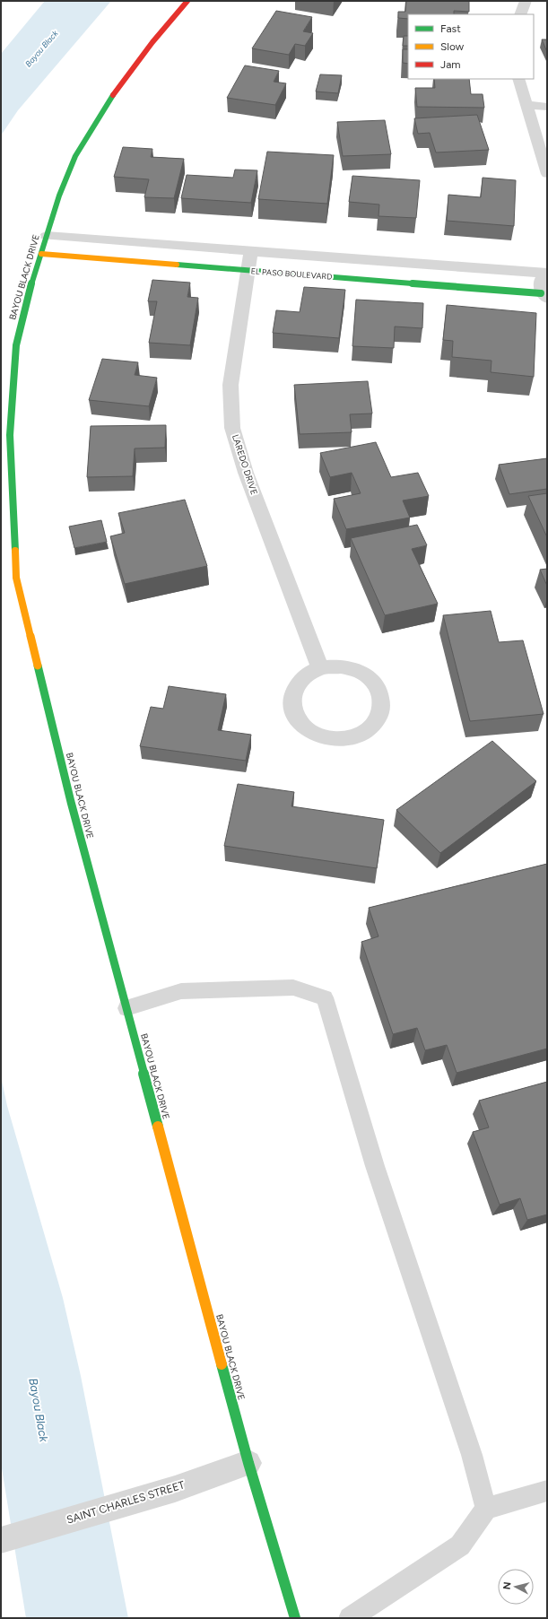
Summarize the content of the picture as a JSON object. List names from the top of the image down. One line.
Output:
{"streets":{"main road":["EL PASO BOULEVARD","BAYOU BLACK DRIVE"],"street":["LAREDO DRIVE","SAINT CHARLES STREET"]},"crossings":[["EL PASO BOULEVARD","BAYOU BLACK DRIVE"],["EL PASO BOULEVARD","LAREDO DRIVE"],["BAYOU BLACK DRIVE","SAINT CHARLES STREET"]],"water":["Bayou Black"],"legend":["Fast","Slow","Jam"],"north":"left"}
